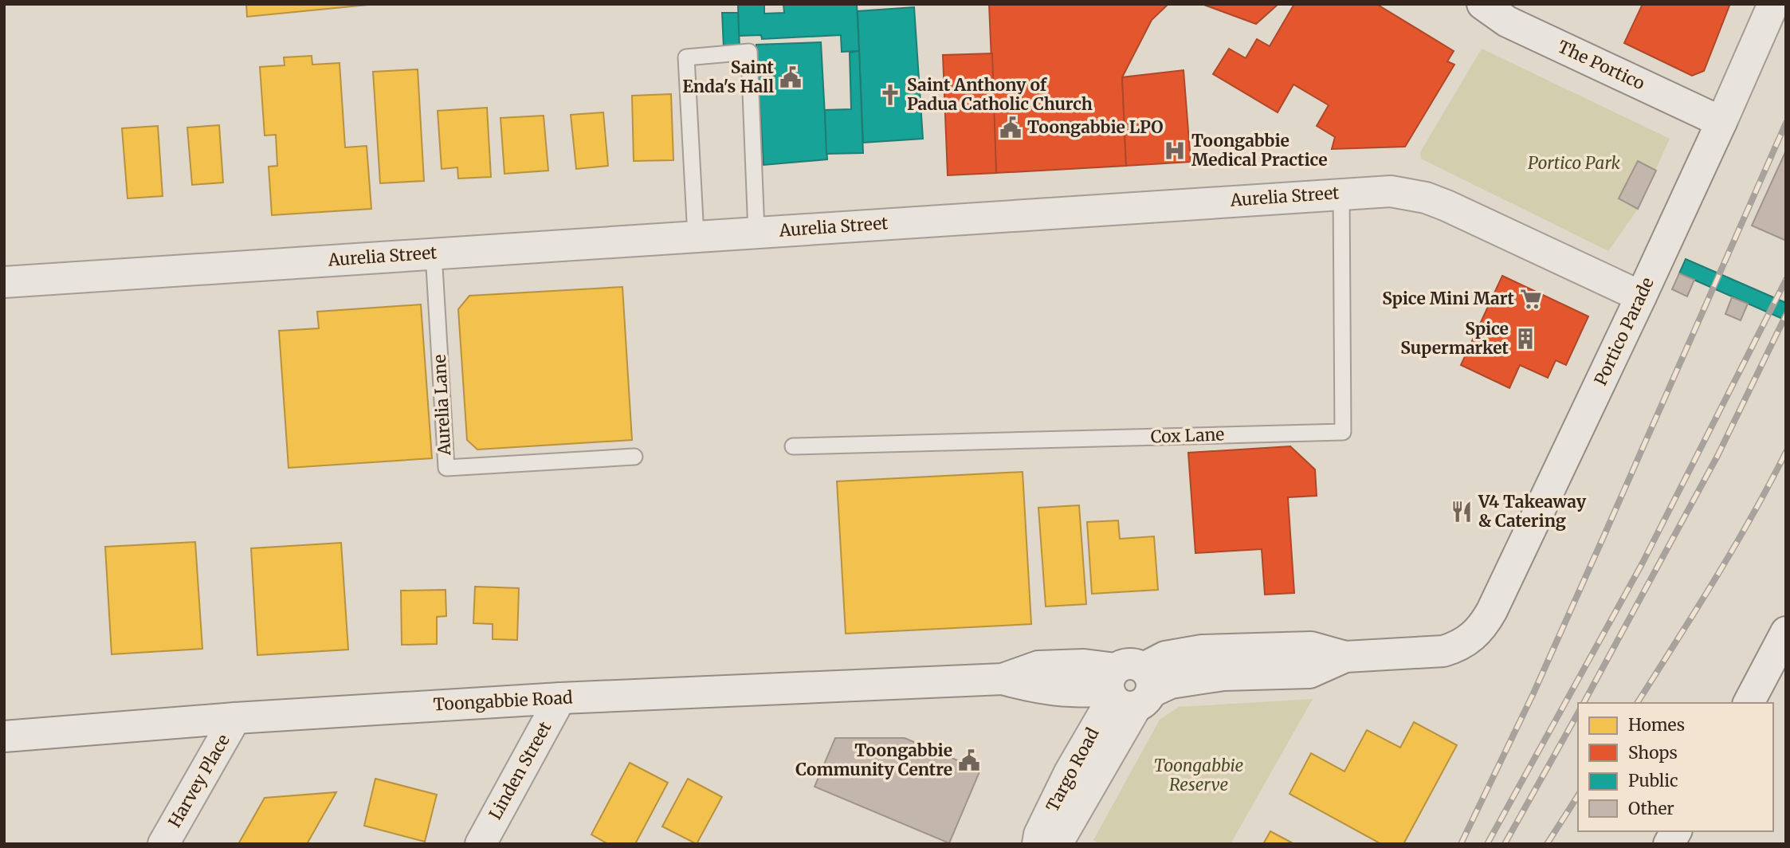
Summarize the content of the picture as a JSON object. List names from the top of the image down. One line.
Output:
{"streets":{"street":["The Portico","Aurelia Street","Portico Parade","Toongabbie Road","Targo Road","Linden Street","Harvey Place"],"lane":["Aurelia Lane","Cox Lane"]},"crossings":[["The Portico","Portico Parade"],["Aurelia Street","Portico Parade"],["Aurelia Street","Aurelia Lane"],["Aurelia Street","Cox Lane"],["Portico Parade","Toongabbie Road"],["Toongabbie Road","Targo Road"],["Toongabbie Road","Linden Street"],["Toongabbie Road","Harvey Place"]],"parks":["Portico Park","Toongabbie Reserve"],"places":{"public building":["Saint Enda's Hall","Toongabbie LPO","Toongabbie Community Centre"],"church":["Saint Anthony of Padua Catholic Church"],"hospital":["Toongabbie Medical Practice"],"supermarket":["Spice Mini Mart"],"building":["Spice Supermarket"],"restaurant":["V4 Takeaway & Catering"]},"legend":["Homes","Shops","Public","Other"]}
